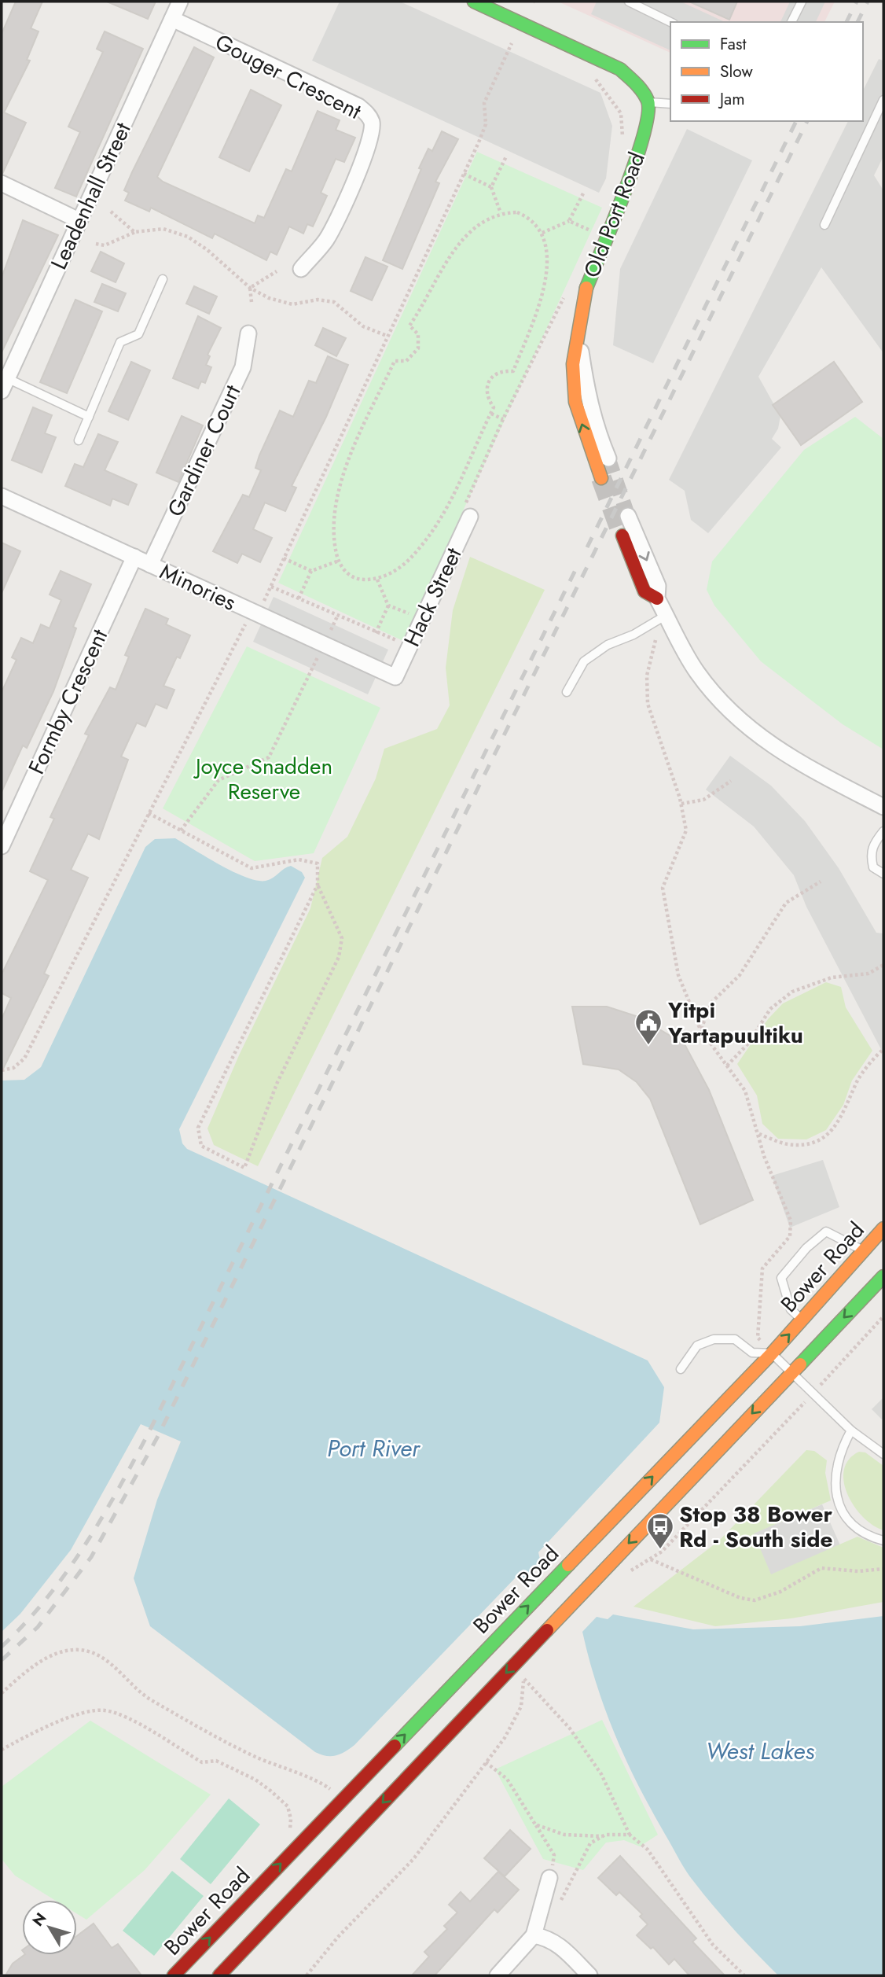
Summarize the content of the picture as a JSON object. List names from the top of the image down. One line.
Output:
{"streets":{"main road":["Old Port Road","Bower Road"],"street":["Gouger Crescent","Leadenhall Street","Gardiner Court","Minories","Hack Street","Formby Crescent"]},"crossings":[["Gouger Crescent","Leadenhall Street"],["Gardiner Court","Minories"],["Minories","Hack Street"],["Minories","Formby Crescent"]],"water":["Port River","West Lakes"],"parks":["Joyce Snadden Reserve"],"places":{"public building":["Yitpi Yartapuultiku"],"bus stop":["Stop 38 Bower Rd - South side"]},"legend":["Fast","Slow","Jam"],"north":"top left"}
